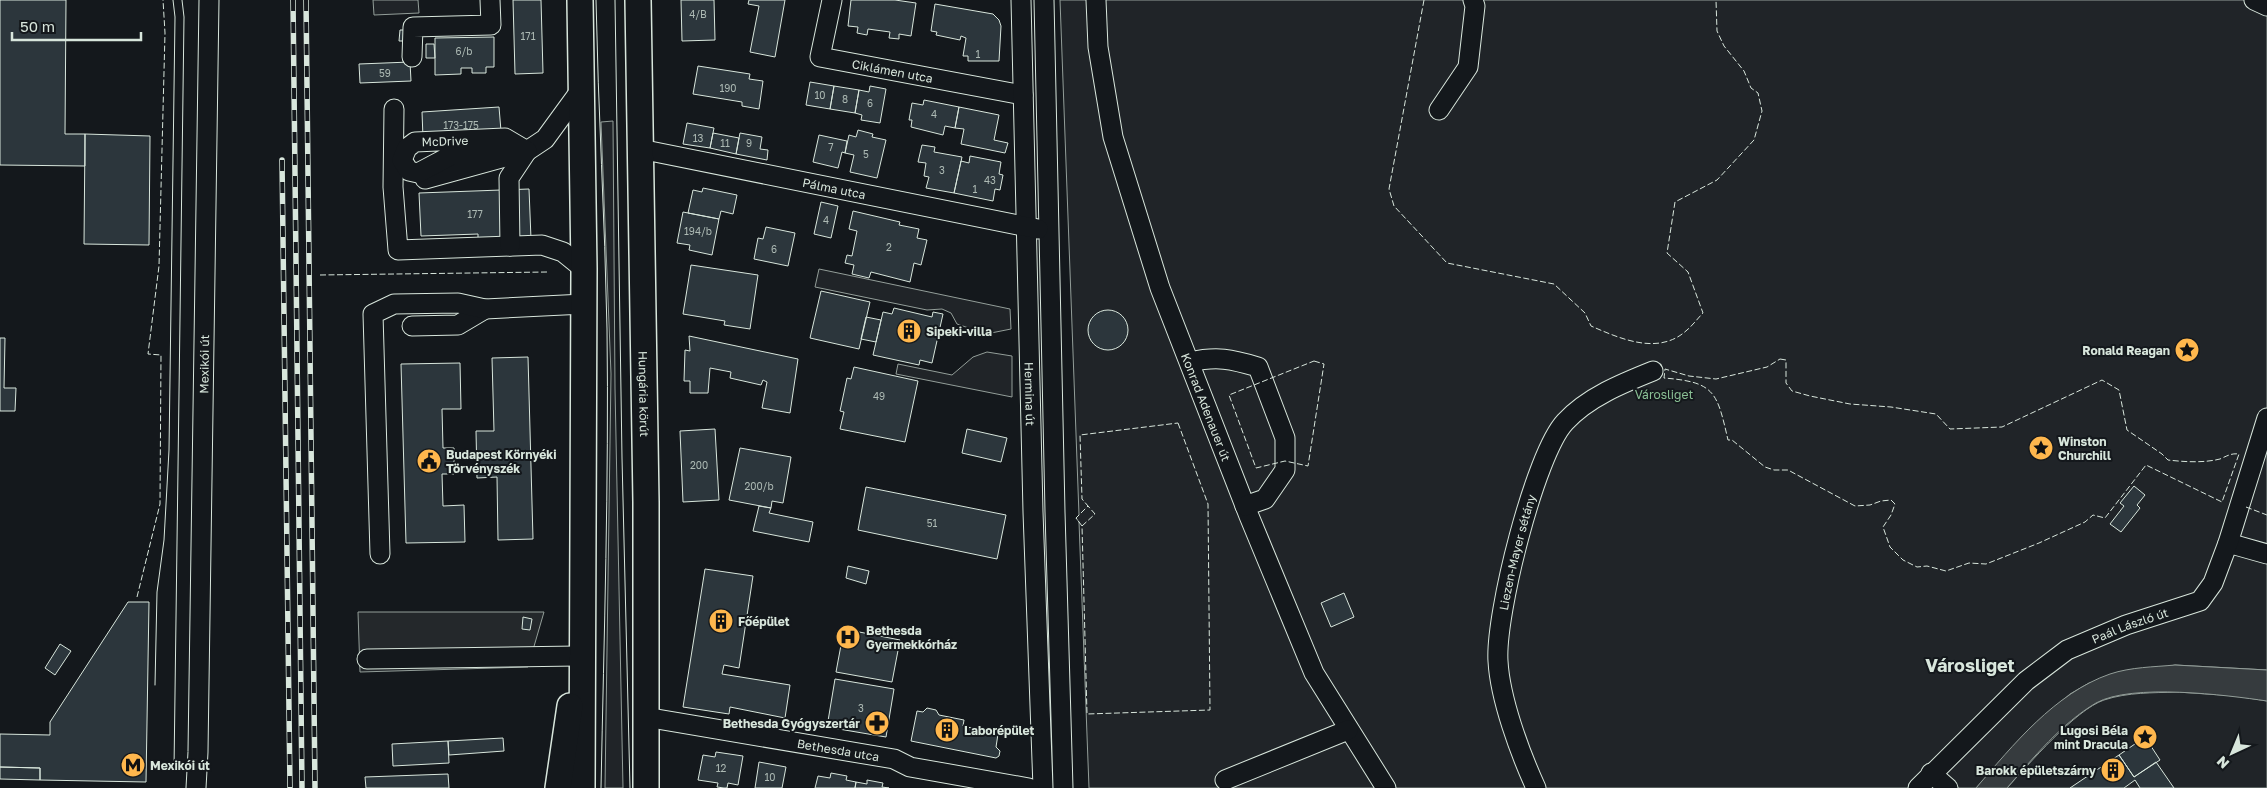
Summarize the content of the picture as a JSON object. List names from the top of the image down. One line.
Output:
{"streets":{"main road":["Hungária körút"],"street":["Ciklámen utca","McDrive","Pálma utca","Mexikói út","Hermina út","Konrad Adenauer út","Liezen-Mayer sétány","Paál László út","Bethesda utca"]},"crossings":[["Ciklámen utca","Hermina út"],["Pálma utca","Hungária körút"],["Pálma utca","Hermina út"],["Hungária körút","Bethesda utca"]],"districts":["Városliget"],"parks":["Városliget"],"places":{"building":["Sipeki-villa","Főépület","Laborépület","Barokk épületszárny"],"place":["Ronald Reagan","Winston Churchill","Lugosi Béla mint Dracula"],"public building":["Budapest Környéki Törvényszék"],"hospital":["Bethesda Gyermekkórház"],"pharmacy":["Bethesda Gyógyszertár"],"metro station":["Mexikói út"]},"house_numbers":["4/B","171","6/b","1","59","190","10","8","6","4","173-175","13","11","9","7","5","3","43","1","177","4","194/b","2","6","49","200","200/b","51","3","12","10"],"scale_bar":"50 m","north":"bottom left"}
